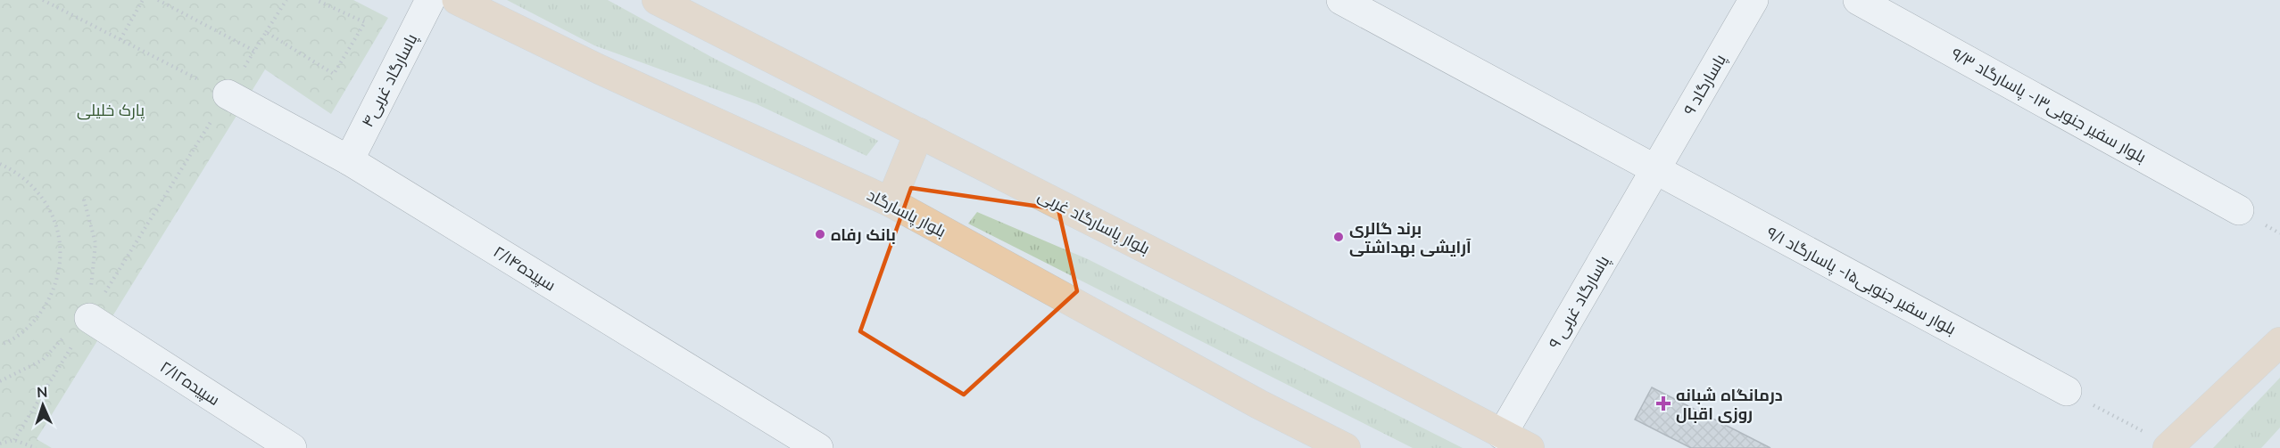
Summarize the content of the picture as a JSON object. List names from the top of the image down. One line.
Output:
{"streets":{"main road":["بلوار پاسارگاد","بلوار پاسارگاد غربی"],"street":["پاسارگاد غربی۴","پاسارگاد ۹","بلوار سفیر جنوبی۱۳- پاسارگاد ۹/۳","سپیده۲/۱۴","بلوار سفیر جنوبی۱۵- پاسارگاد ۹/۱","پاسارگاد غربی ۹","سپیده۲/۱۲"]},"crossings":[["پاسارگاد غربی۴","سپیده۲/۱۴"],["پاسارگاد ۹","بلوار سفیر جنوبی۱۵- پاسارگاد ۹/۱"],["پاسارگاد ۹","پاسارگاد غربی ۹"],["بلوار پاسارگاد غربی","پاسارگاد غربی ۹"],["بلوار سفیر جنوبی۱۵- پاسارگاد ۹/۱","پاسارگاد غربی ۹"]],"parks":["پارک خلیلی"],"places":{"other":["بانک رفاه","برند گالری آرایشی بهداشتی"],"health":["درمانگاه شبانه روزی اقبال"]},"north":"top"}
